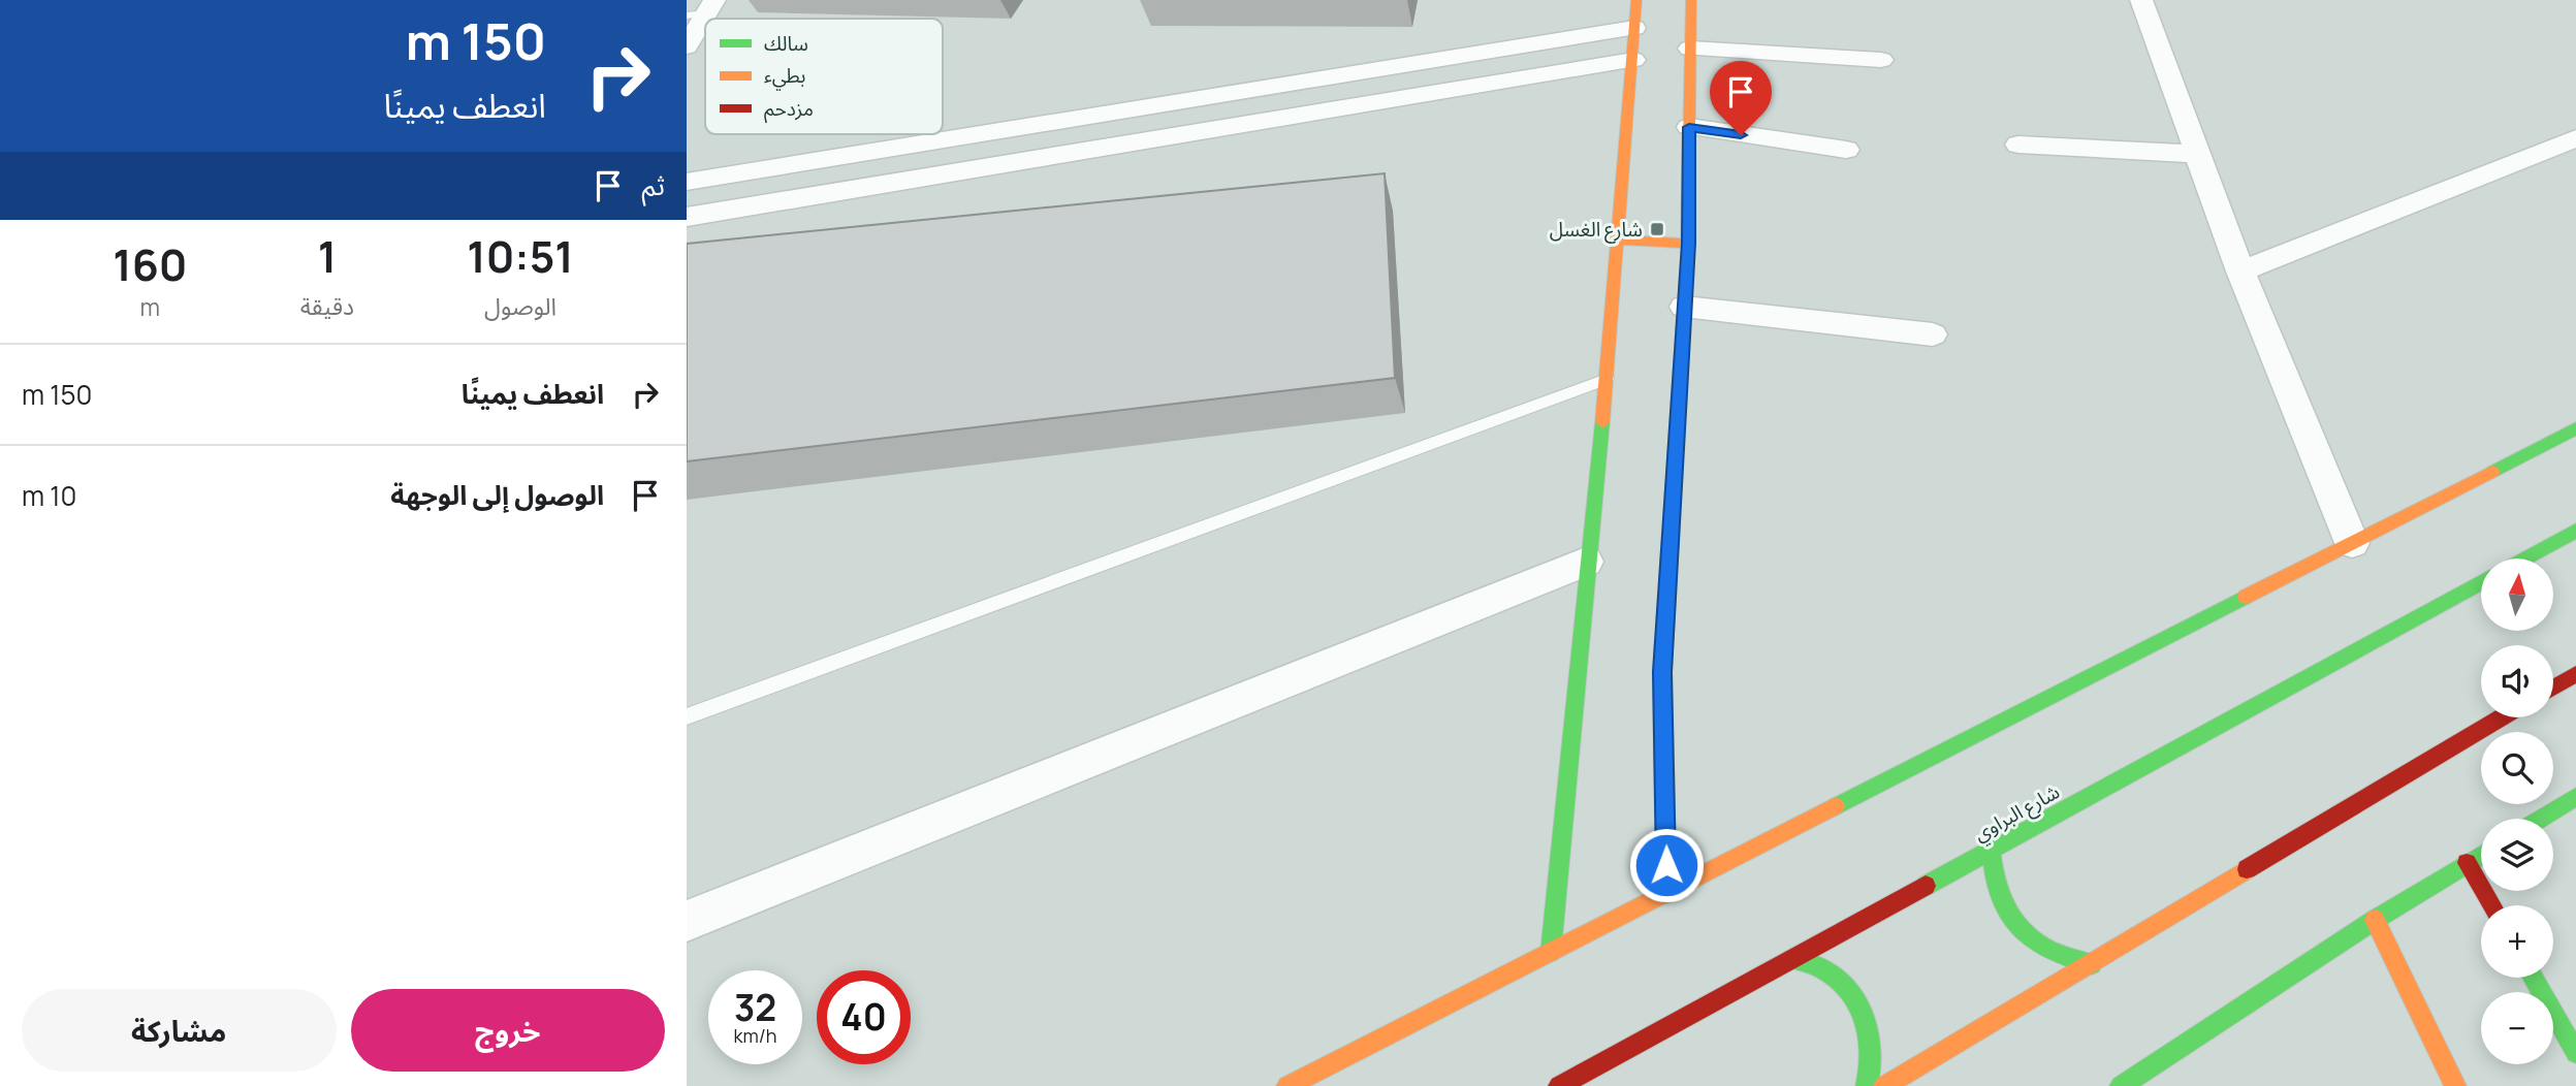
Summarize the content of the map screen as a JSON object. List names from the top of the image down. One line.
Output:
{"streets":{"street":["شارع البراوي"]},"places":{"transit":["شارع الغسل"]},"legend":["سالك","بطيء","مزدحم"],"north":"top","page":{"turn":["150 m","انعطف يمينًا"],"then":"ثم","eta":["10:51","الوصول","1","دقيقة","160","m"],"list":[{"name":"انعطف يمينًا","value":"150 m"},{"name":"الوصول إلى الوجهة","value":"10 m"}],"map_buttons":["+","−"],"speed":"32 km/h","limit":"40","buttons":["خروج","مشاركة"]}}
